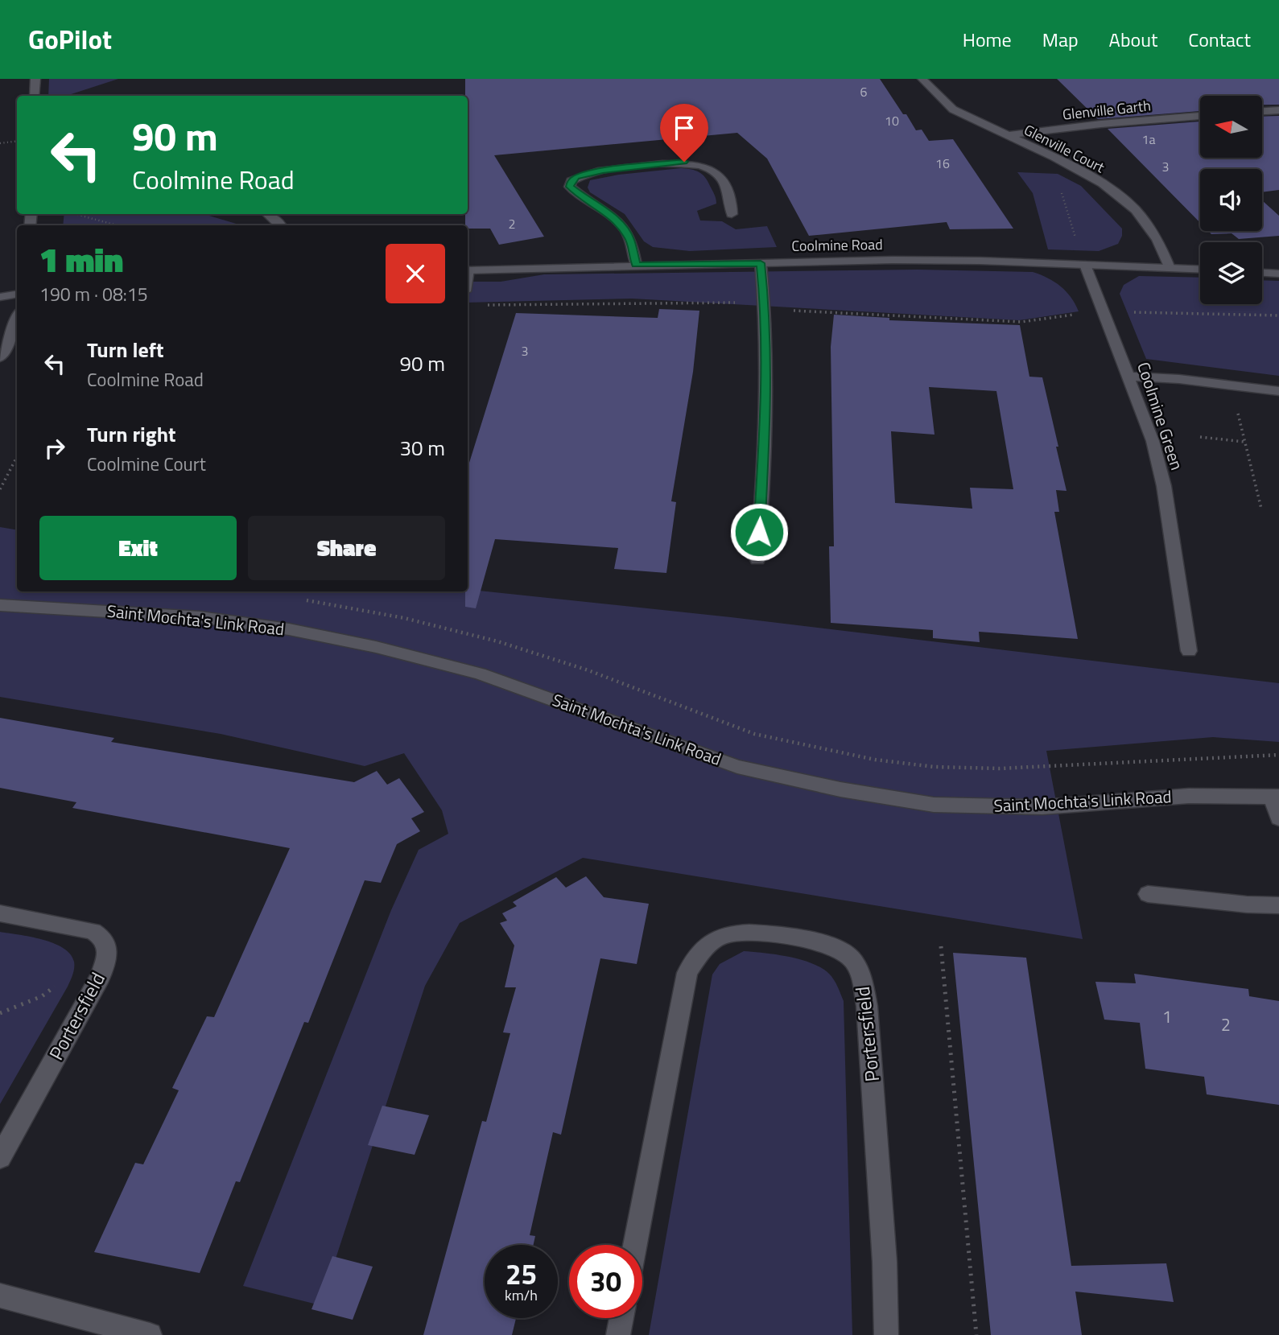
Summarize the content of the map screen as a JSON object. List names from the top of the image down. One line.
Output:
{"streets":{"street":["Glenville Garth","Glenville Court","Coolmine Road","Coolmine Green","Saint Mochta's Link Road","Portersfield"]},"crossings":[["Glenville Garth","Glenville Court"],["Glenville Court","Coolmine Road"],["Coolmine Road","Coolmine Green"]],"house_numbers":["6","10","1a","16","3","2","3","1","2"],"north":"left","page":{"header":"GoPilot","nav":["Home","Map","About","Contact"],"turn":["90 m","Coolmine Road"],"heading":["1 min","190 m · 08:15"],"list":[{"name":"Turn left","note":"Coolmine Road","value":"90 m"},{"name":"Turn right","note":"Coolmine Court","value":"30 m"}],"buttons":["Exit","Share"],"speed":"25 km/h","limit":"30"}}
